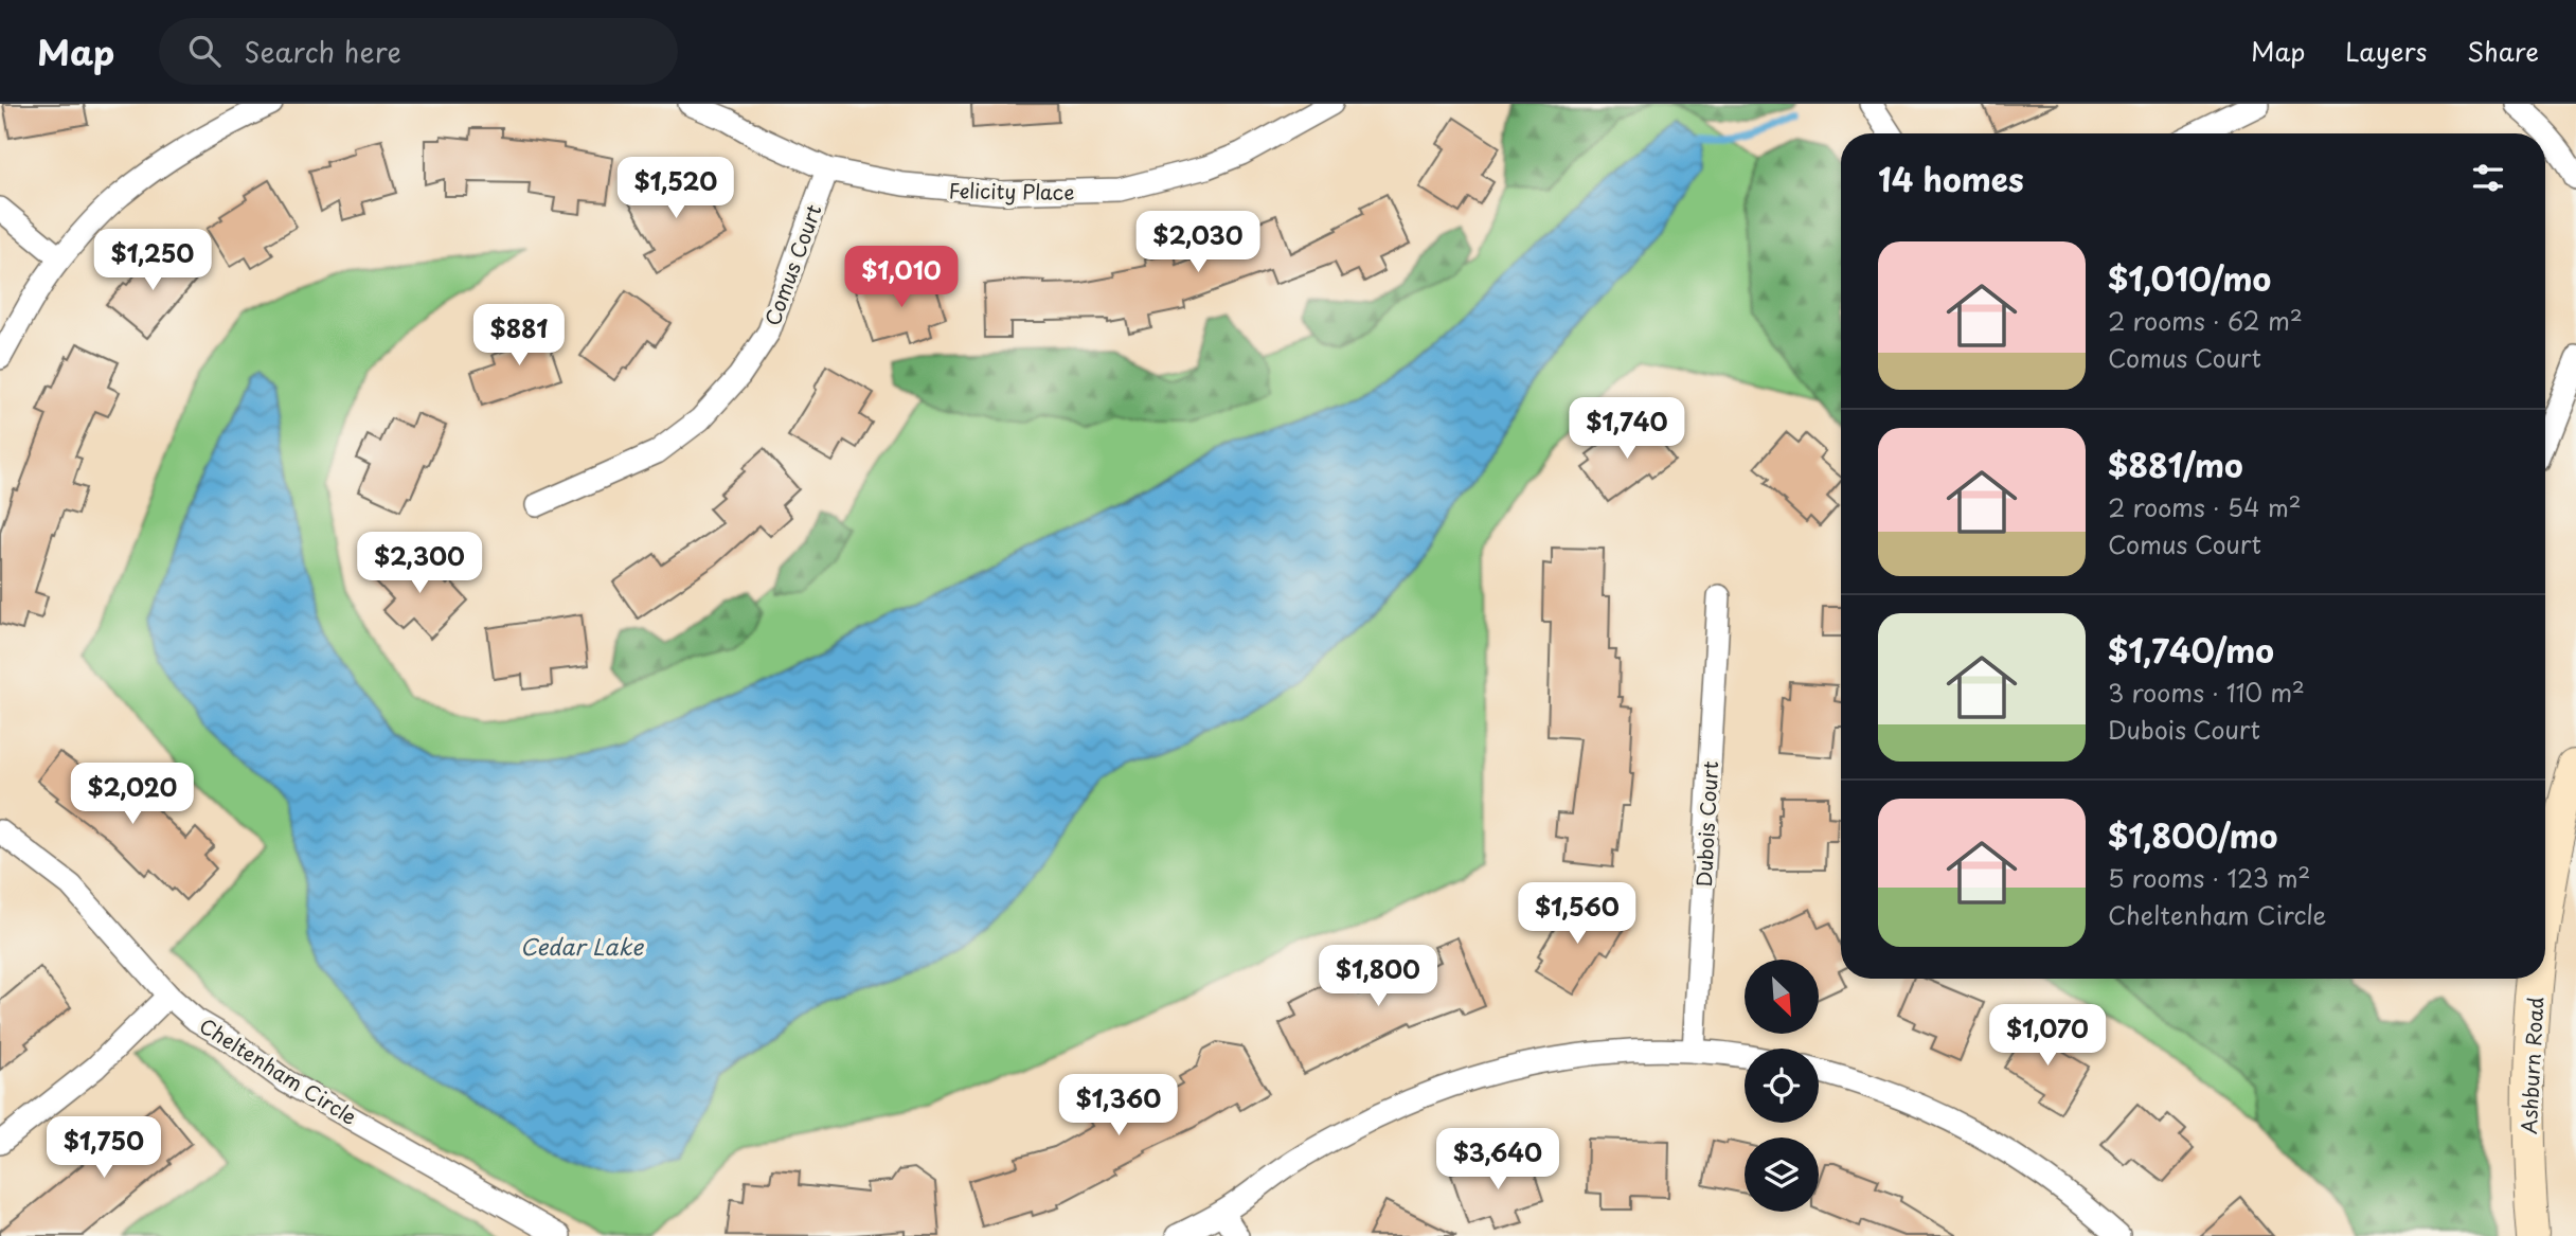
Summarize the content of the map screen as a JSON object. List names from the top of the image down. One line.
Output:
{"streets":{"main road":["Ashburn Road"],"street":["Felicity Place","Comus Court","Dubois Court","Cheltenham Circle"]},"crossings":[["Felicity Place","Comus Court"]],"water":["Cedar Lake"],"north":"bottom right","page":{"header":"Map","search":"Search here","nav":["Map","Layers","Share"],"heading":"14 homes","price":["$1,520","$2,030","$1,250","$1,010","$881","$1,740","$2,300","$2,020","$1,560","$1,800","$1,070","$1,360","$1,750","$3,640"],"list":[{"name":"$1,010/mo","note":"2 rooms · 62 m² · Comus Court"},{"name":"$881/mo","note":"2 rooms · 54 m² · Comus Court"},{"name":"$1,740/mo","note":"3 rooms · 110 m² · Dubois Court"},{"name":"$1,800/mo","note":"5 rooms · 123 m² · Cheltenham Circle"}]}}
